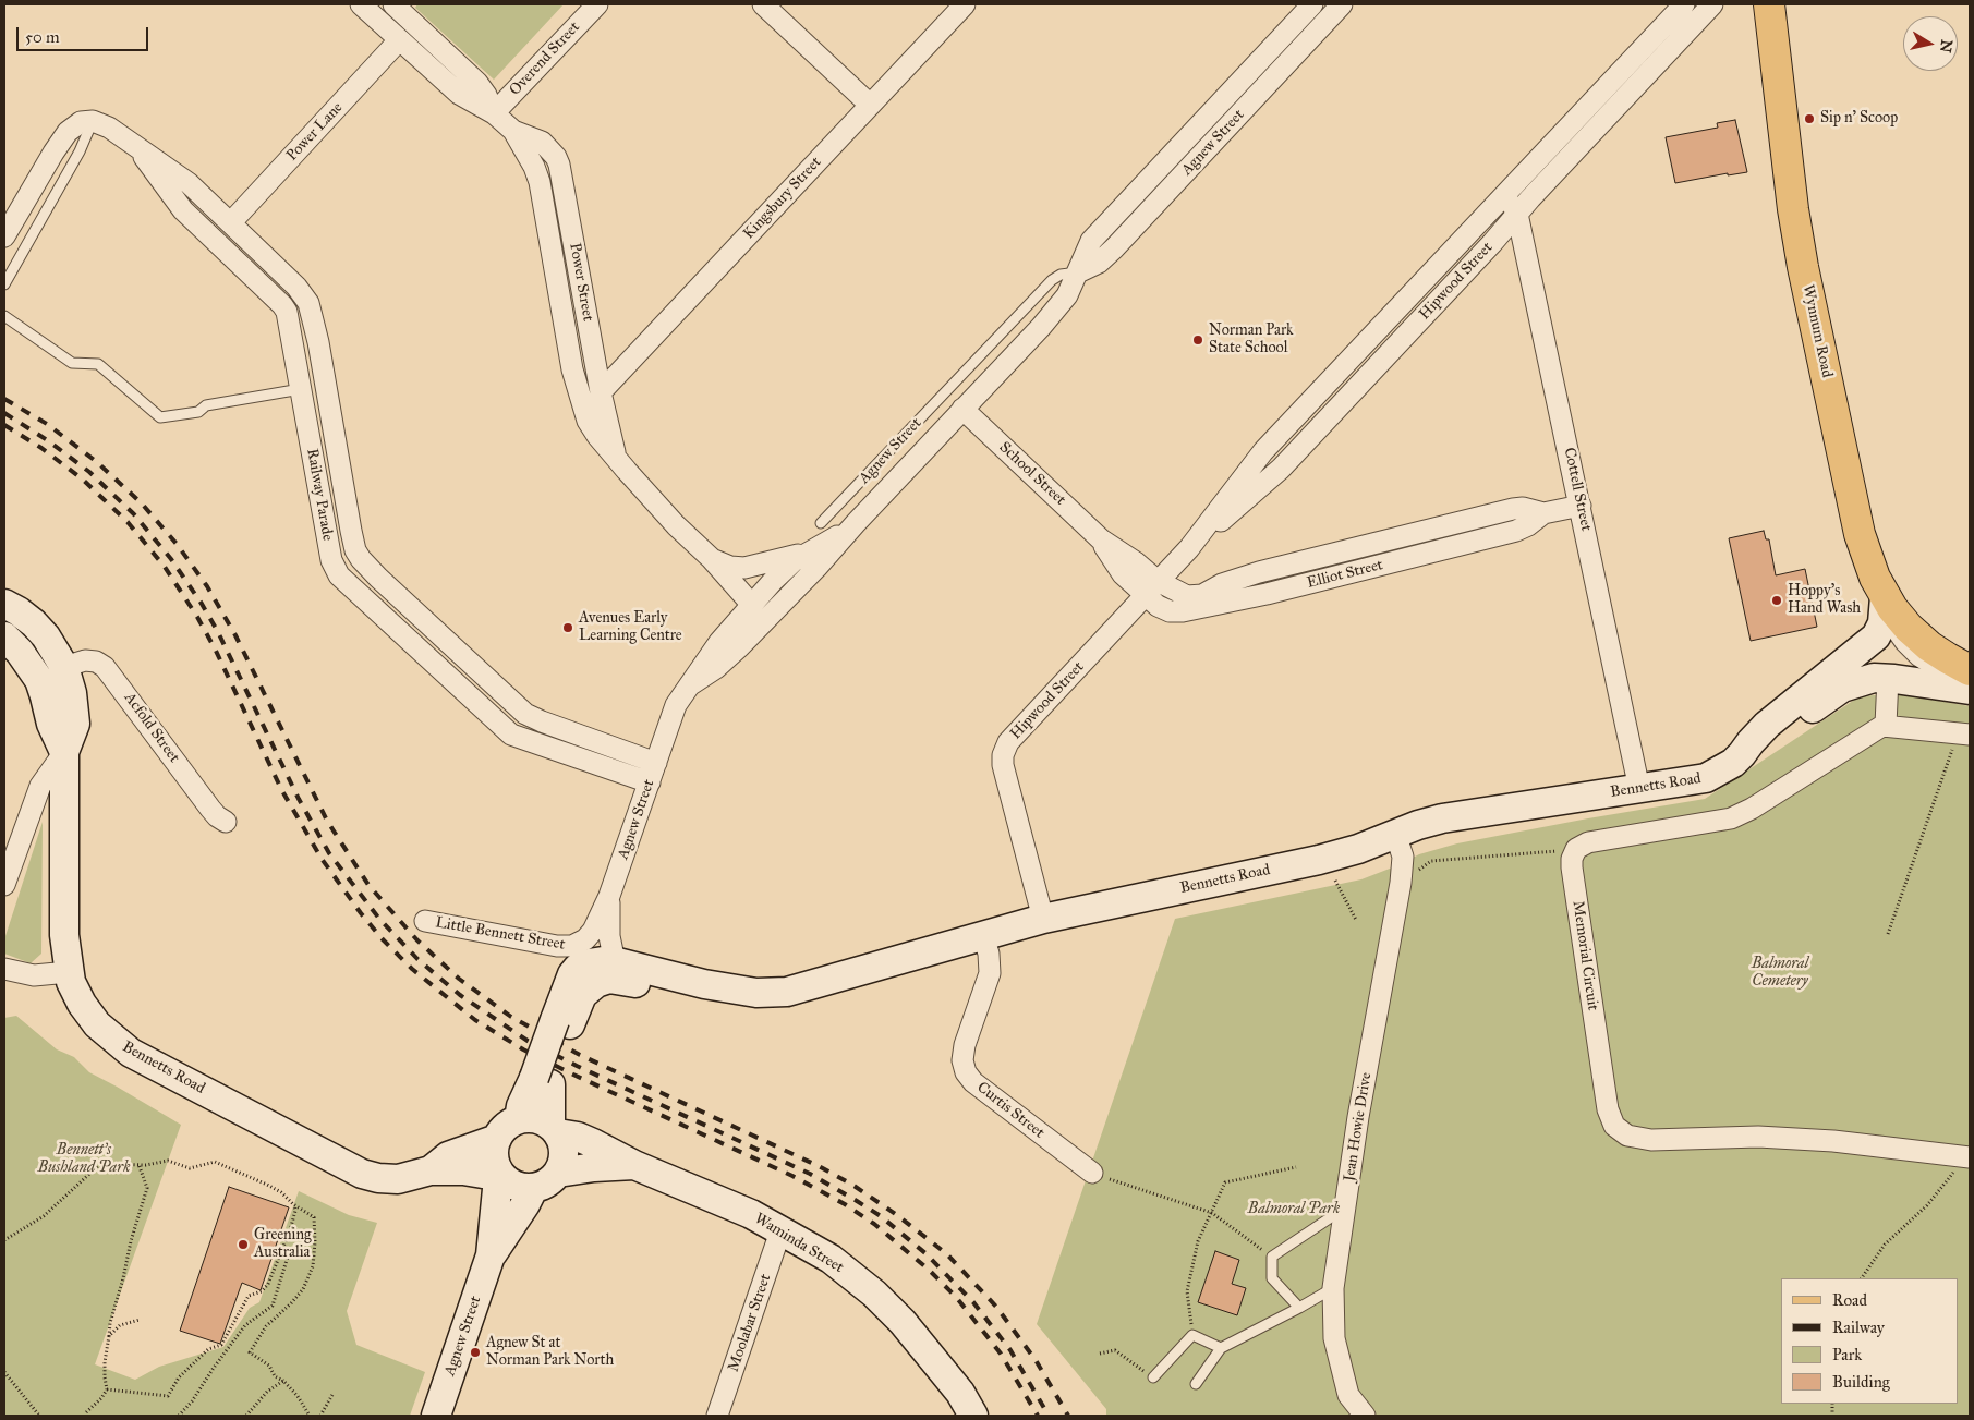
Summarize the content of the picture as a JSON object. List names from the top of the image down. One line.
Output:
{"streets":{"main road":["Agnew Street","Wynnum Road","Bennetts Road","Waminda Street"],"street":["Overend Street","Power Lane","Kingsbury Street","Hipwood Street","Power Street","School Street","Cottell Street","Railway Parade","Elliot Street","Acfold Street","Little Bennett Street","Memorial Circuit","Curtis Street","Jean Howie Drive","Moolabar Street"]},"crossings":[["Overend Street","Power Street"],["Power Lane","Power Street"],["Power Lane","Railway Parade"],["Agnew Street","Power Street"],["Agnew Street","School Street"],["Agnew Street","Railway Parade"],["Agnew Street","Bennetts Road"],["Agnew Street","Little Bennett Street"],["Agnew Street","Waminda Street"],["Kingsbury Street","Power Street"],["Hipwood Street","School Street"],["Hipwood Street","Cottell Street"],["Hipwood Street","Elliot Street"],["Hipwood Street","Bennetts Road"],["Wynnum Road","Bennetts Road"],["School Street","Elliot Street"],["Cottell Street","Elliot Street"],["Cottell Street","Bennetts Road"],["Acfold Street","Bennetts Road"],["Bennetts Road","Curtis Street"],["Bennetts Road","Jean Howie Drive"],["Bennetts Road","Waminda Street"],["Waminda Street","Moolabar Street"]],"parks":["Balmoral Cemetery","Bennett's Bushland Park","Balmoral Park"],"places":["Sip n' Scoop","Norman Park State School","Hoppy's Hand Wash","Avenues Early Learning Centre","Greening Australia","Agnew St at Norman Park North"],"legend":["Road","Railway","Park","Building"],"scale_bar":"50 m","north":"right"}
